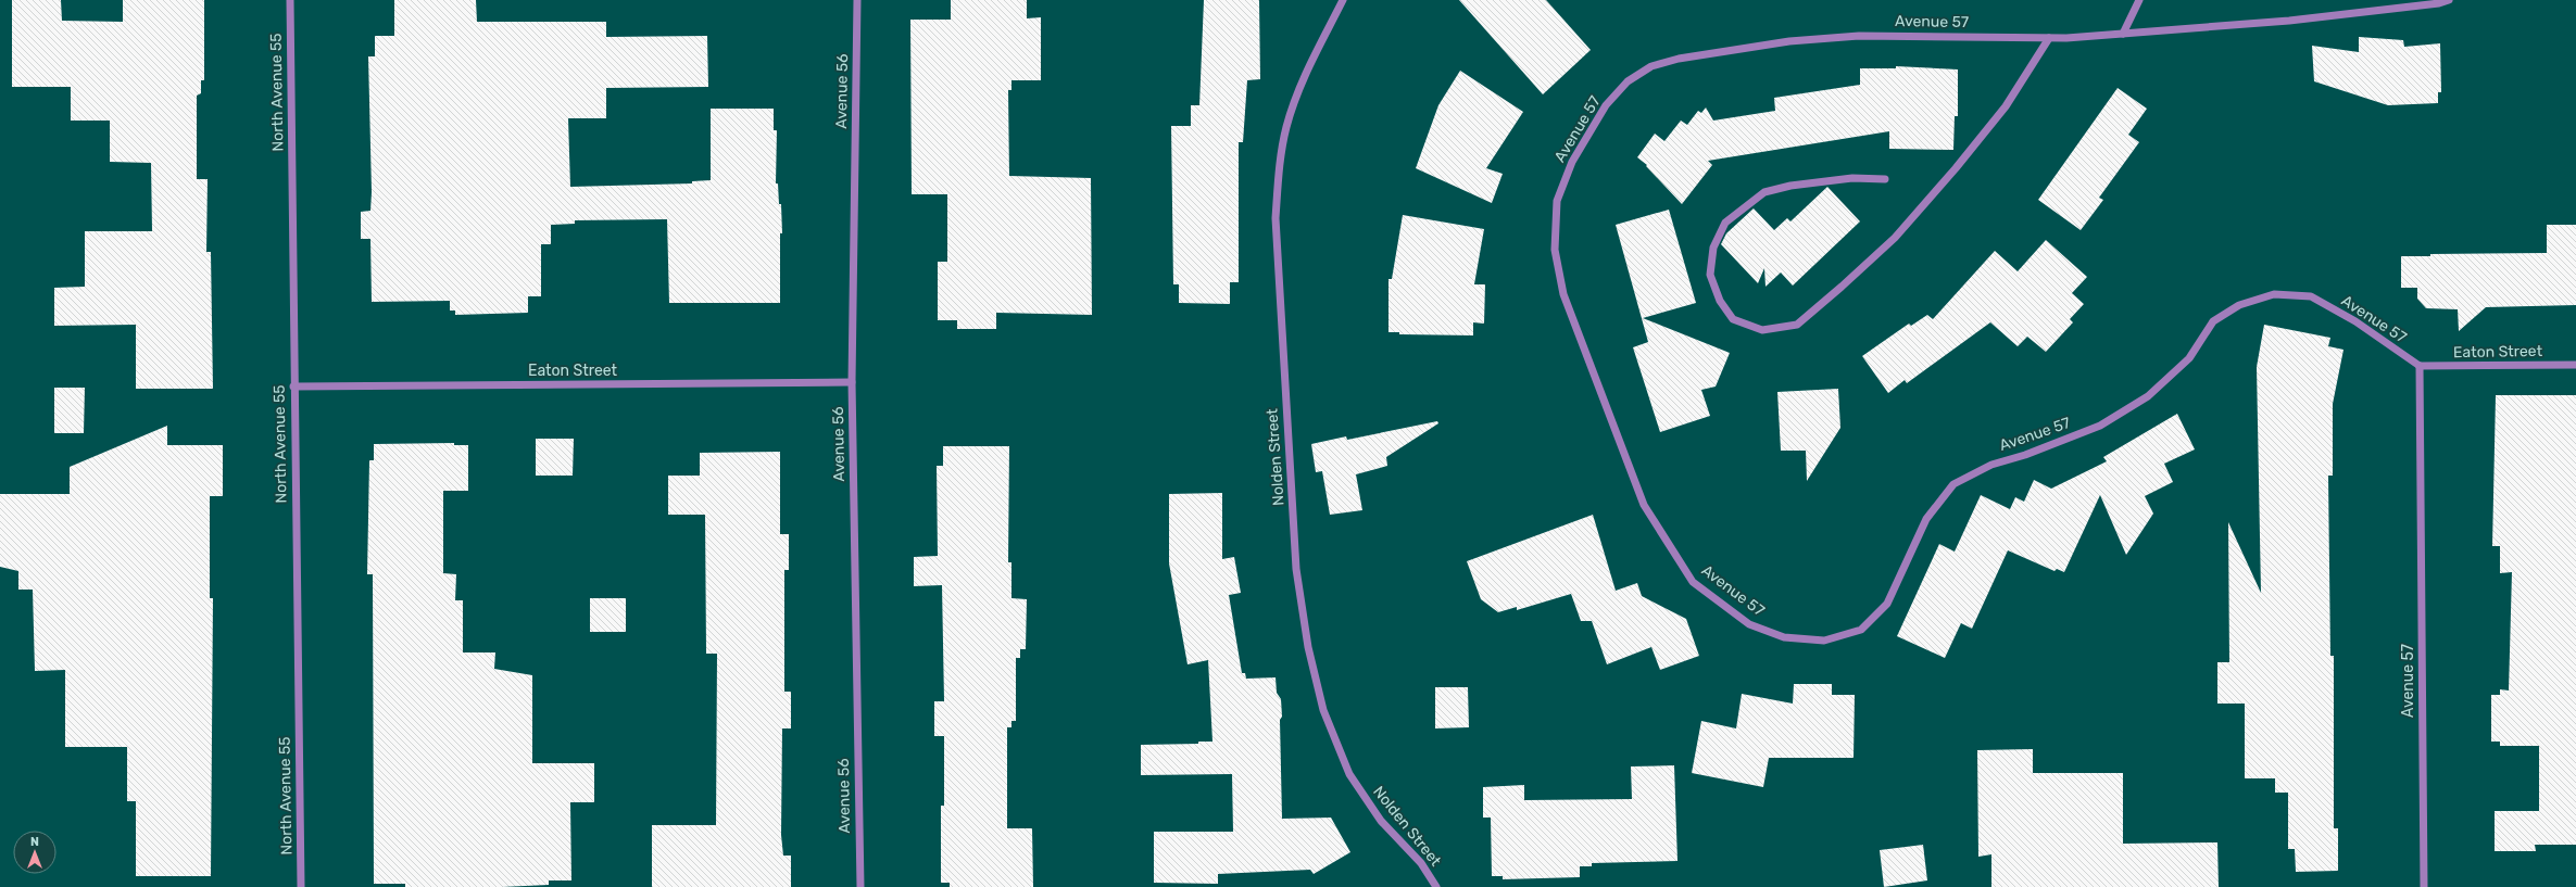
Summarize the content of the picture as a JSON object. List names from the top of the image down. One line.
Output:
{"streets":{"street":["Avenue 57","Avenue 56","North Avenue 55","Eaton Street","Nolden Street"]},"crossings":[["Avenue 57","Eaton Street"],["Avenue 56","Eaton Street"],["North Avenue 55","Eaton Street"]],"north":"top"}
